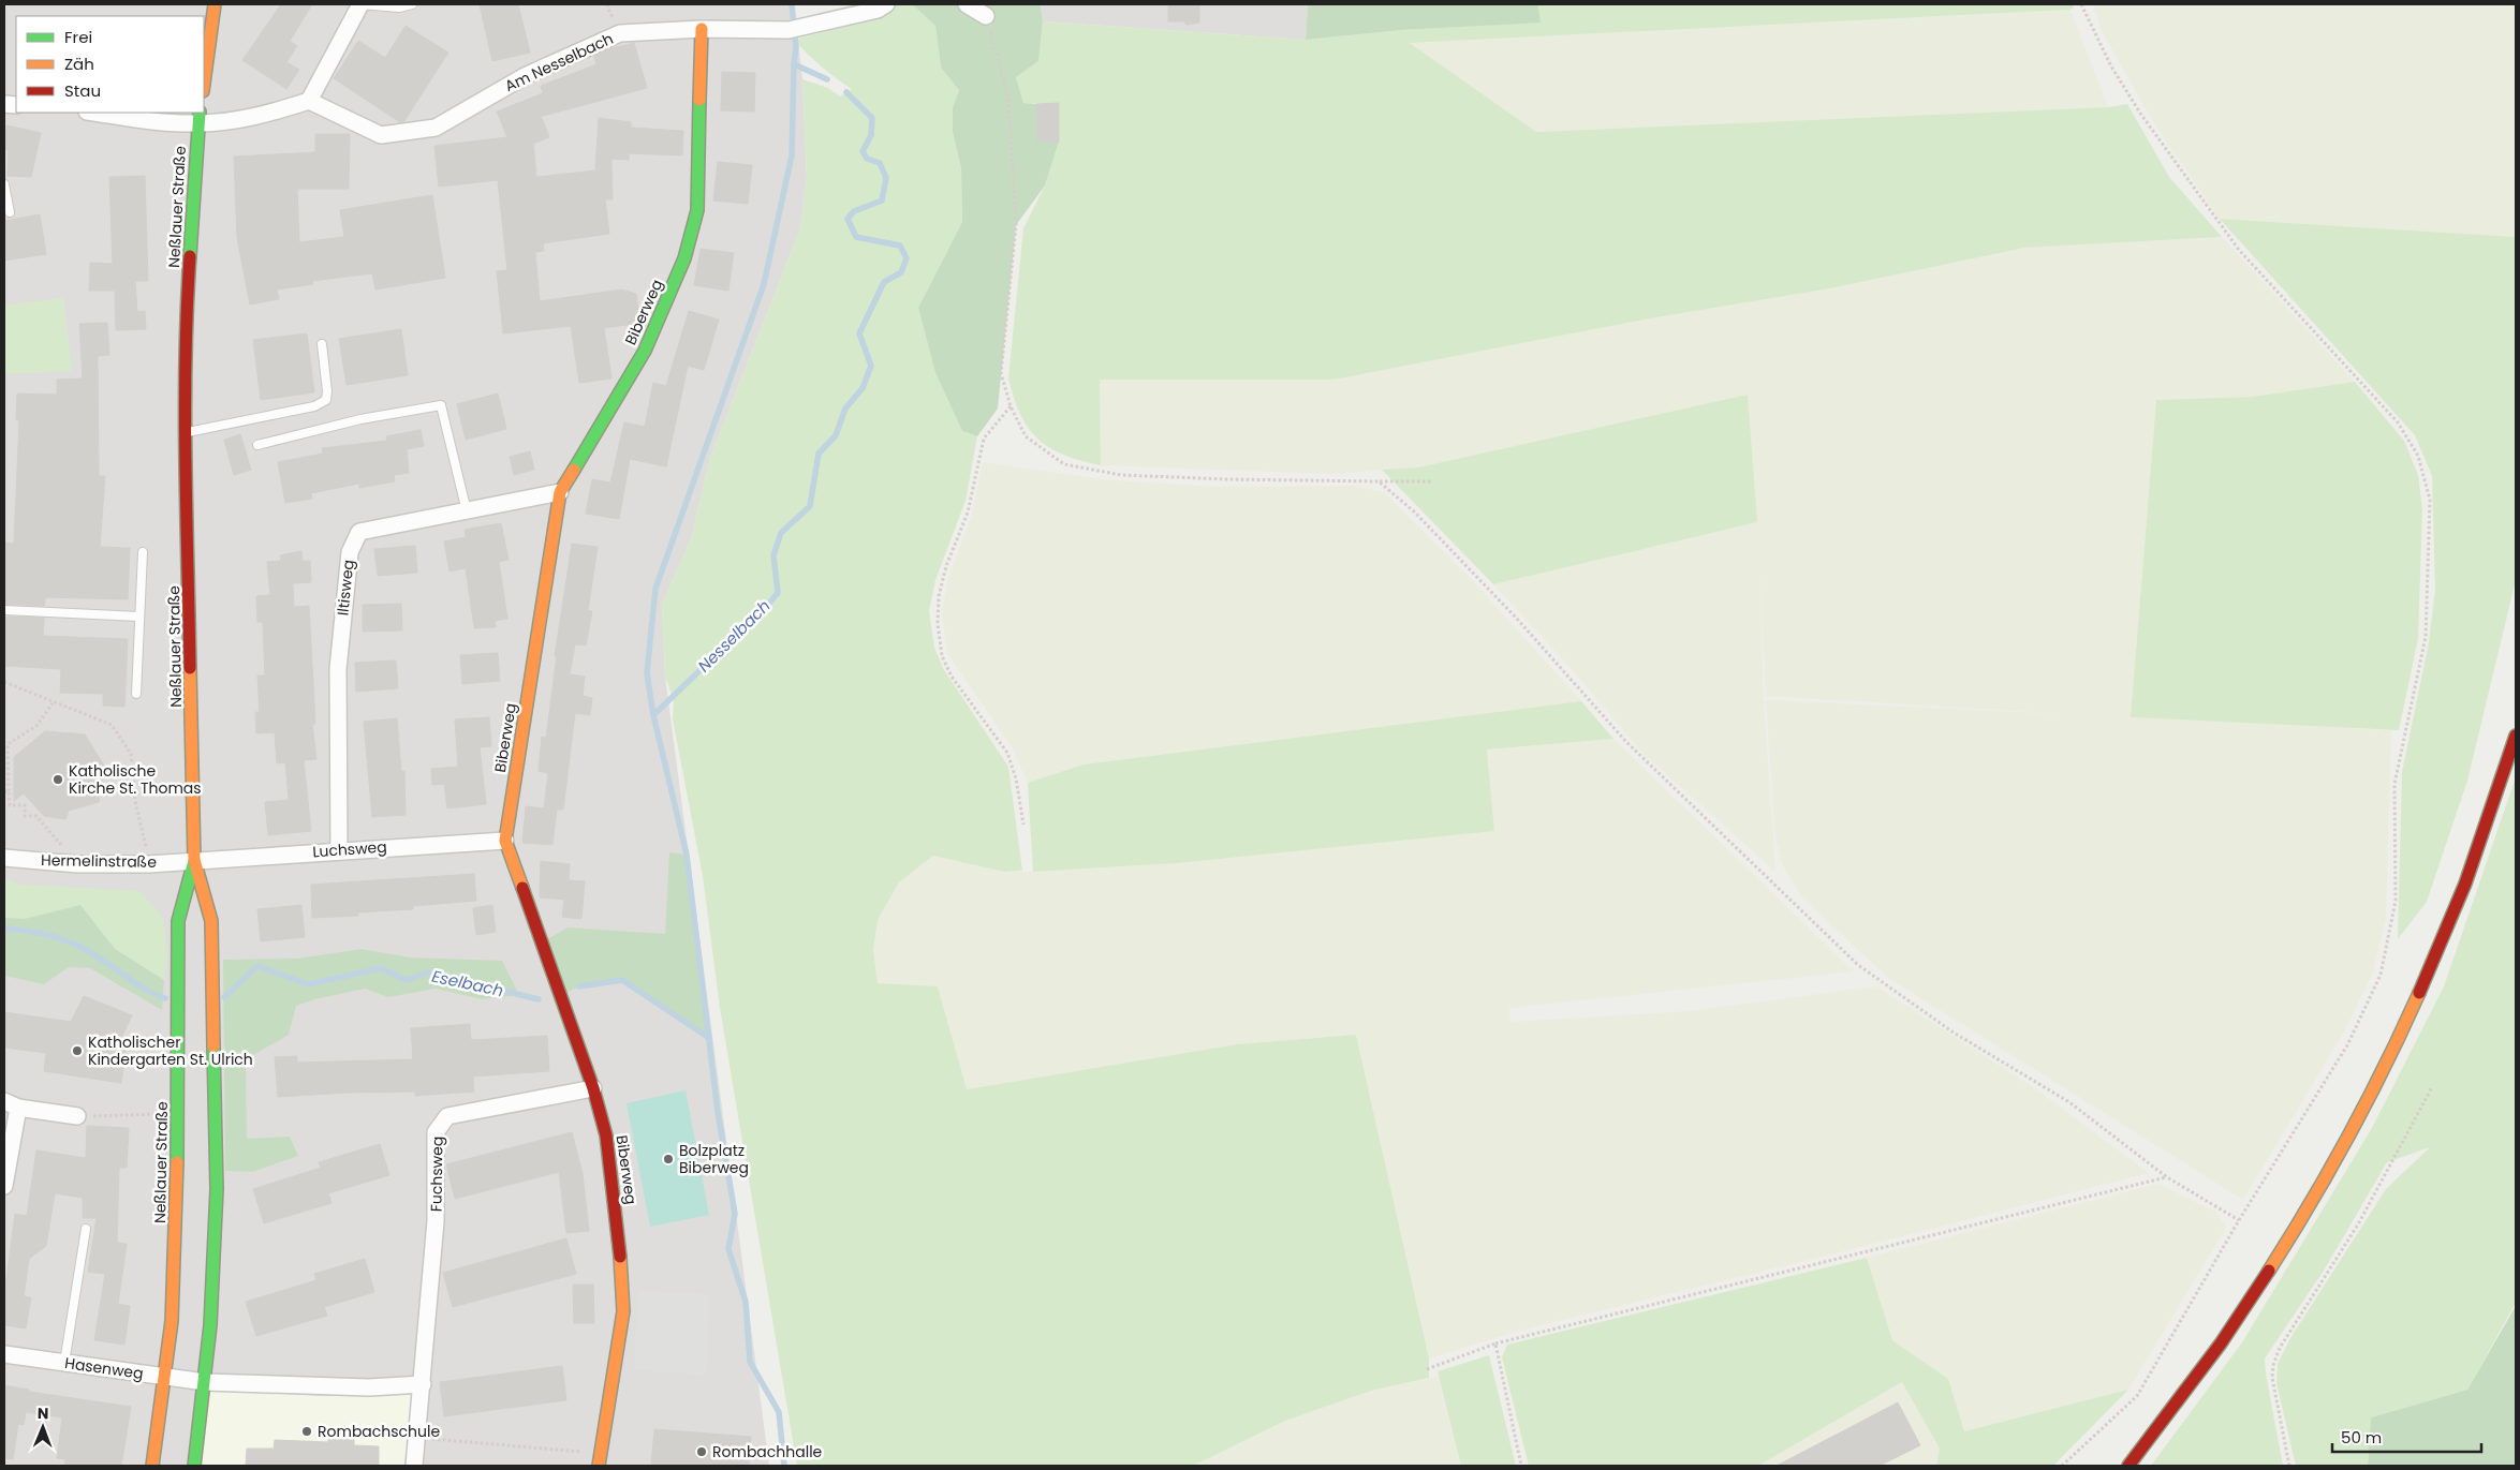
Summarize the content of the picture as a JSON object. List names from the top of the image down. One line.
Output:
{"streets":{"main road":["Neßlauer Straße","Biberweg"],"street":["Am Nesselbach","Iltisweg","Luchsweg","Hermelinstraße","Fuchsweg","Hasenweg"]},"crossings":[["Am Nesselbach","Biberweg"],["Neßlauer Straße","Luchsweg"],["Neßlauer Straße","Hermelinstraße"],["Neßlauer Straße","Hasenweg"],["Biberweg","Iltisweg"],["Biberweg","Luchsweg"],["Biberweg","Fuchsweg"],["Iltisweg","Luchsweg"],["Luchsweg","Hermelinstraße"]],"water":["Nesselbach","Eselbach"],"places":["Katholische Kirche St. Thomas","Katholischer Kindergarten St. Ulrich","Bolzplatz Biberweg","Rombachschule","Rombachhalle"],"legend":["Frei","Zäh","Stau"],"scale_bar":"50 m","north":"top"}
